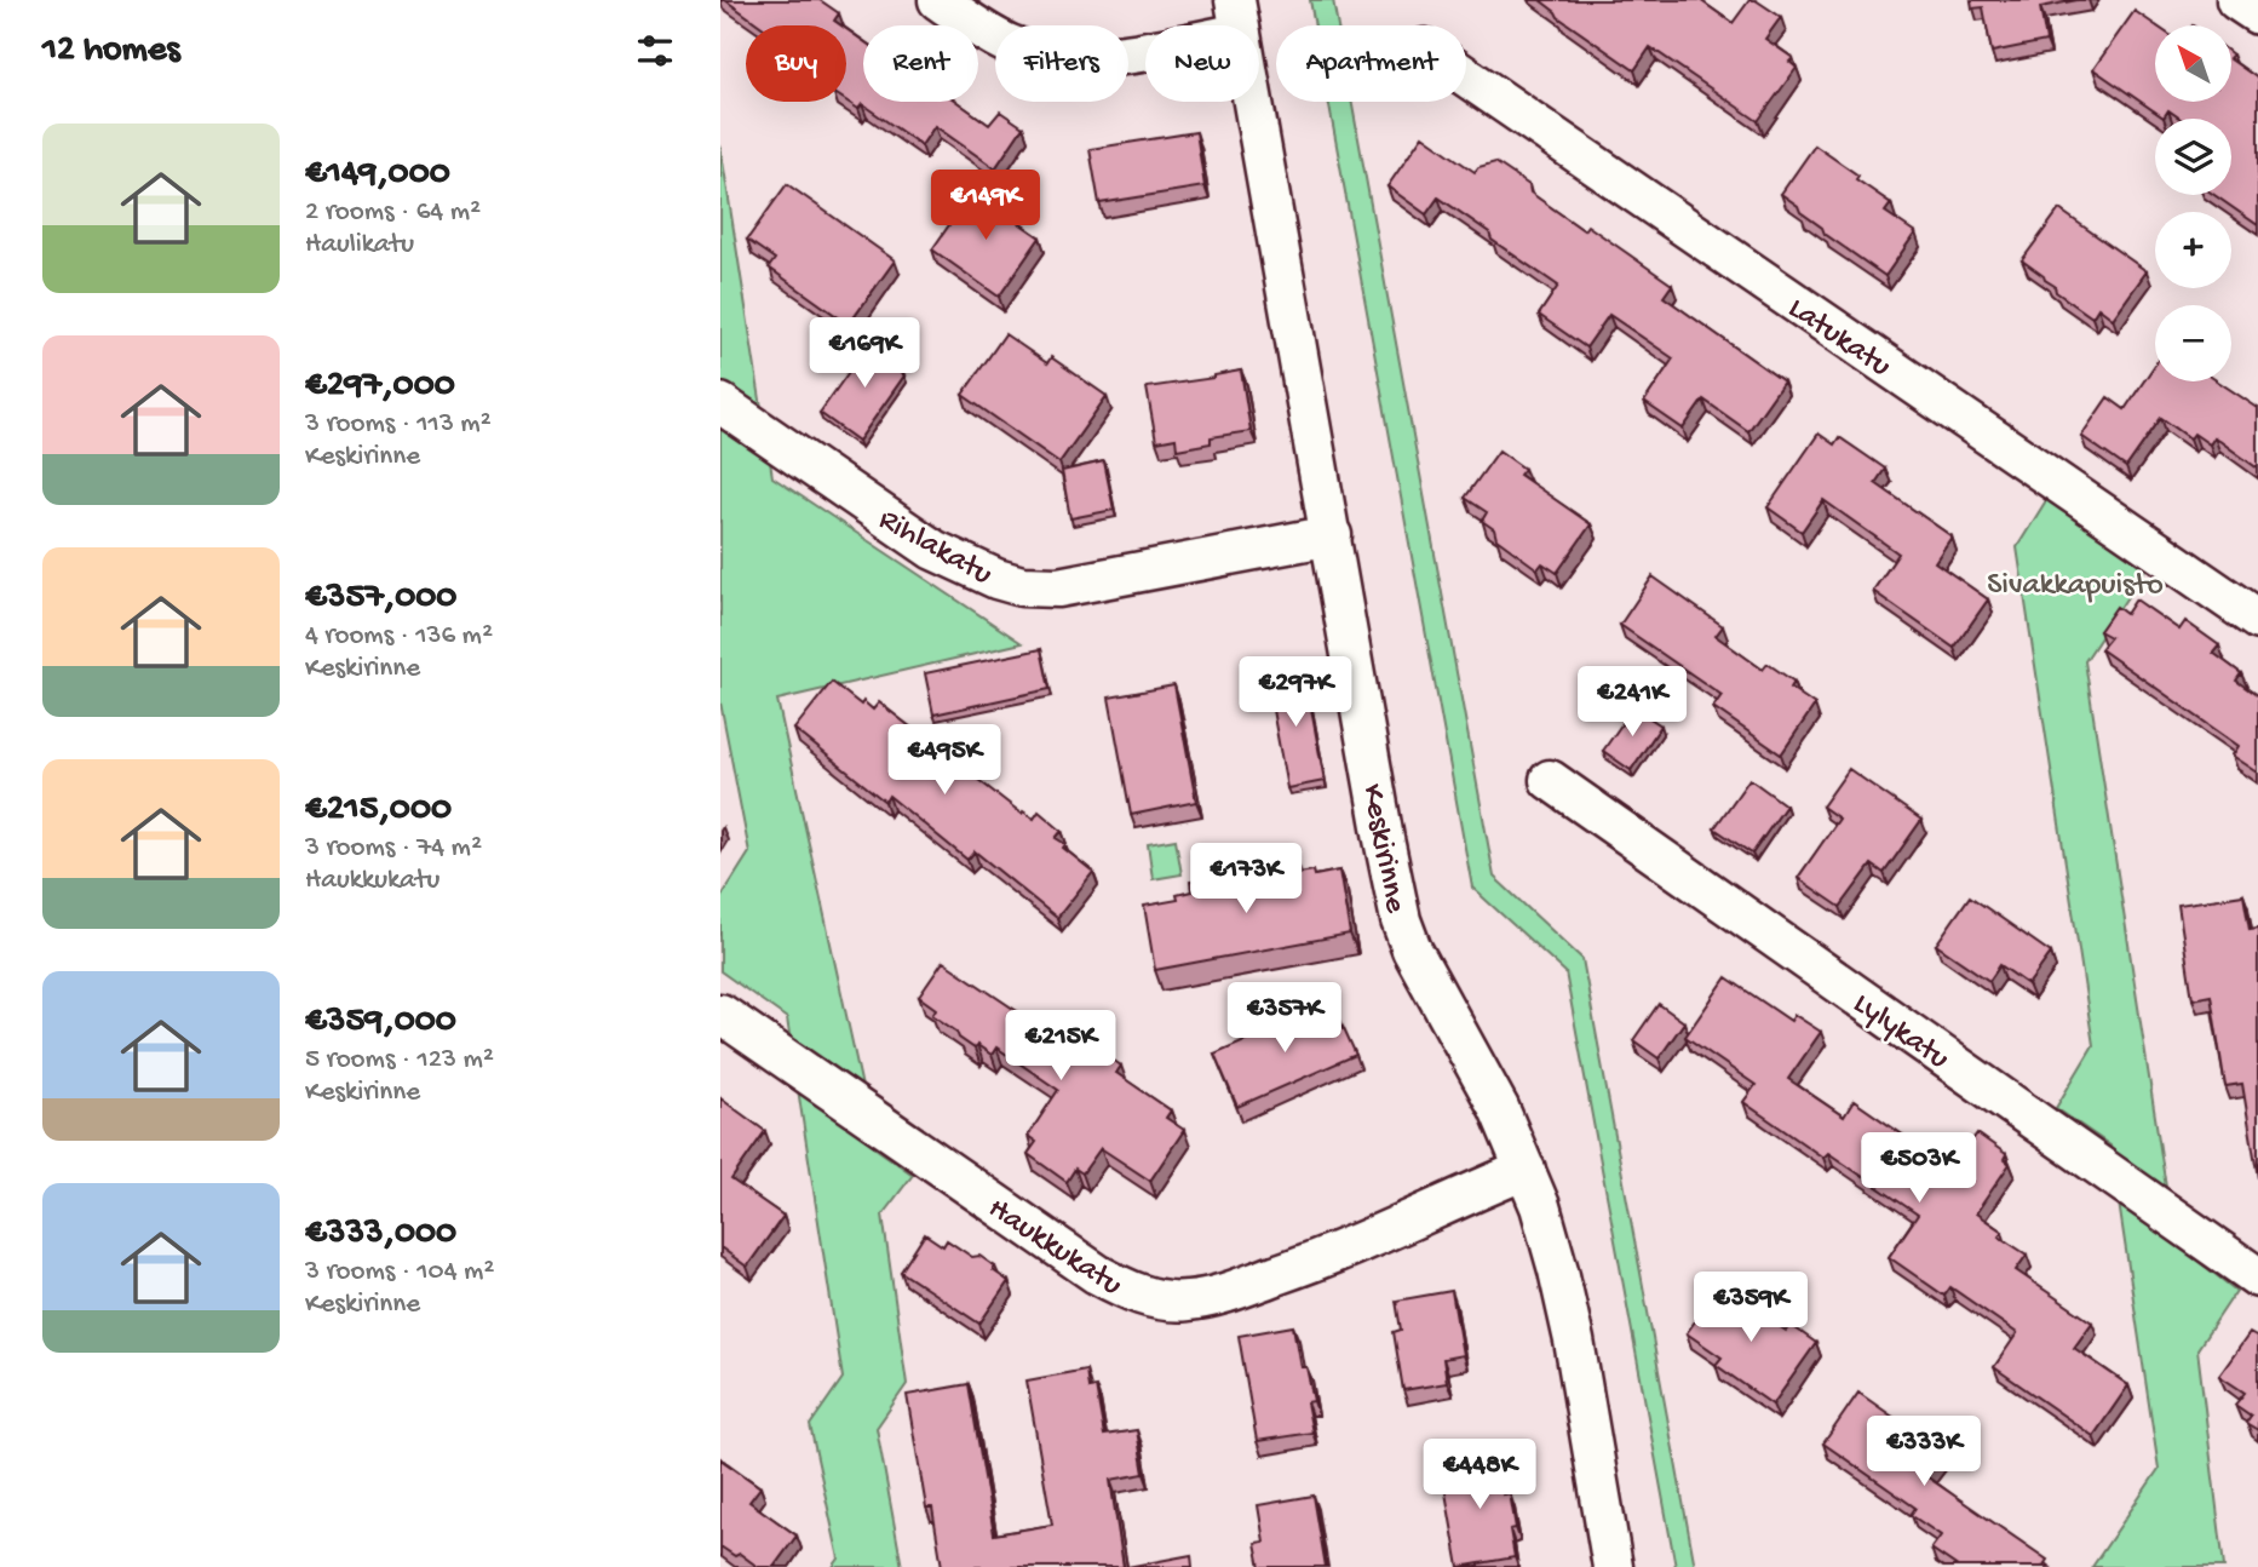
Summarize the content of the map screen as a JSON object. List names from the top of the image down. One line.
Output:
{"streets":{"street":["Latukatu","Rihlakatu","Keskirinne","Lylykatu","Haukkukatu"]},"crossings":[["Rihlakatu","Keskirinne"],["Keskirinne","Haukkukatu"]],"parks":["Sivakkapuisto"],"north":"top left","page":{"heading":"12 homes","map_buttons":["+","−"],"chip":["Buy","Rent","Filters","New","Apartment"],"list":[{"name":"€149,000","note":"2 rooms · 64 m² · Haulikatu"},{"name":"€297,000","note":"3 rooms · 113 m² · Keskirinne"},{"name":"€357,000","note":"4 rooms · 136 m² · Keskirinne"},{"name":"€215,000","note":"3 rooms · 74 m² · Haukkukatu"},{"name":"€359,000","note":"5 rooms · 123 m² · Keskirinne"},{"name":"€333,000","note":"3 rooms · 104 m² · Keskirinne"}],"price":["€149K","€169K","€297K","€241K","€495K","€173K","€357K","€215K","€503K","€359K","€333K","€448K"]}}
